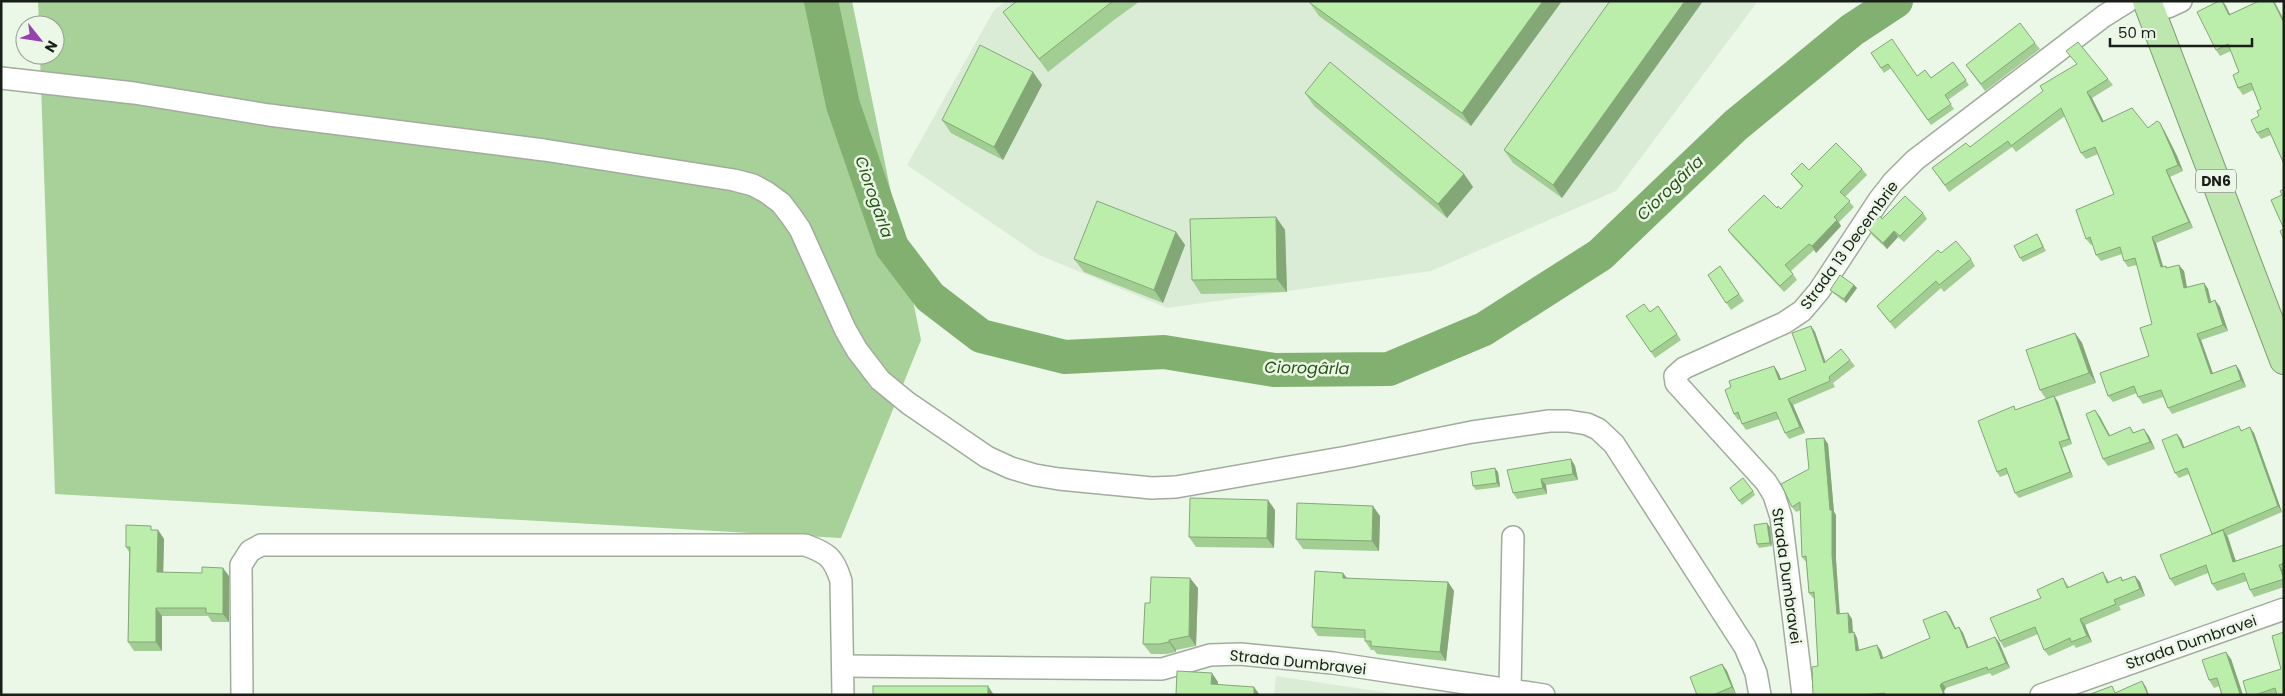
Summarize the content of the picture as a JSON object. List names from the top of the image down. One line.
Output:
{"streets":{"highway":["DN6"],"street":["Strada 13 Decembrie","Strada Dumbravei"]},"crossings":[["Strada 13 Decembrie","Strada Dumbravei"]],"water":["Ciorogârla"],"scale_bar":"50 m","north":"bottom right"}
